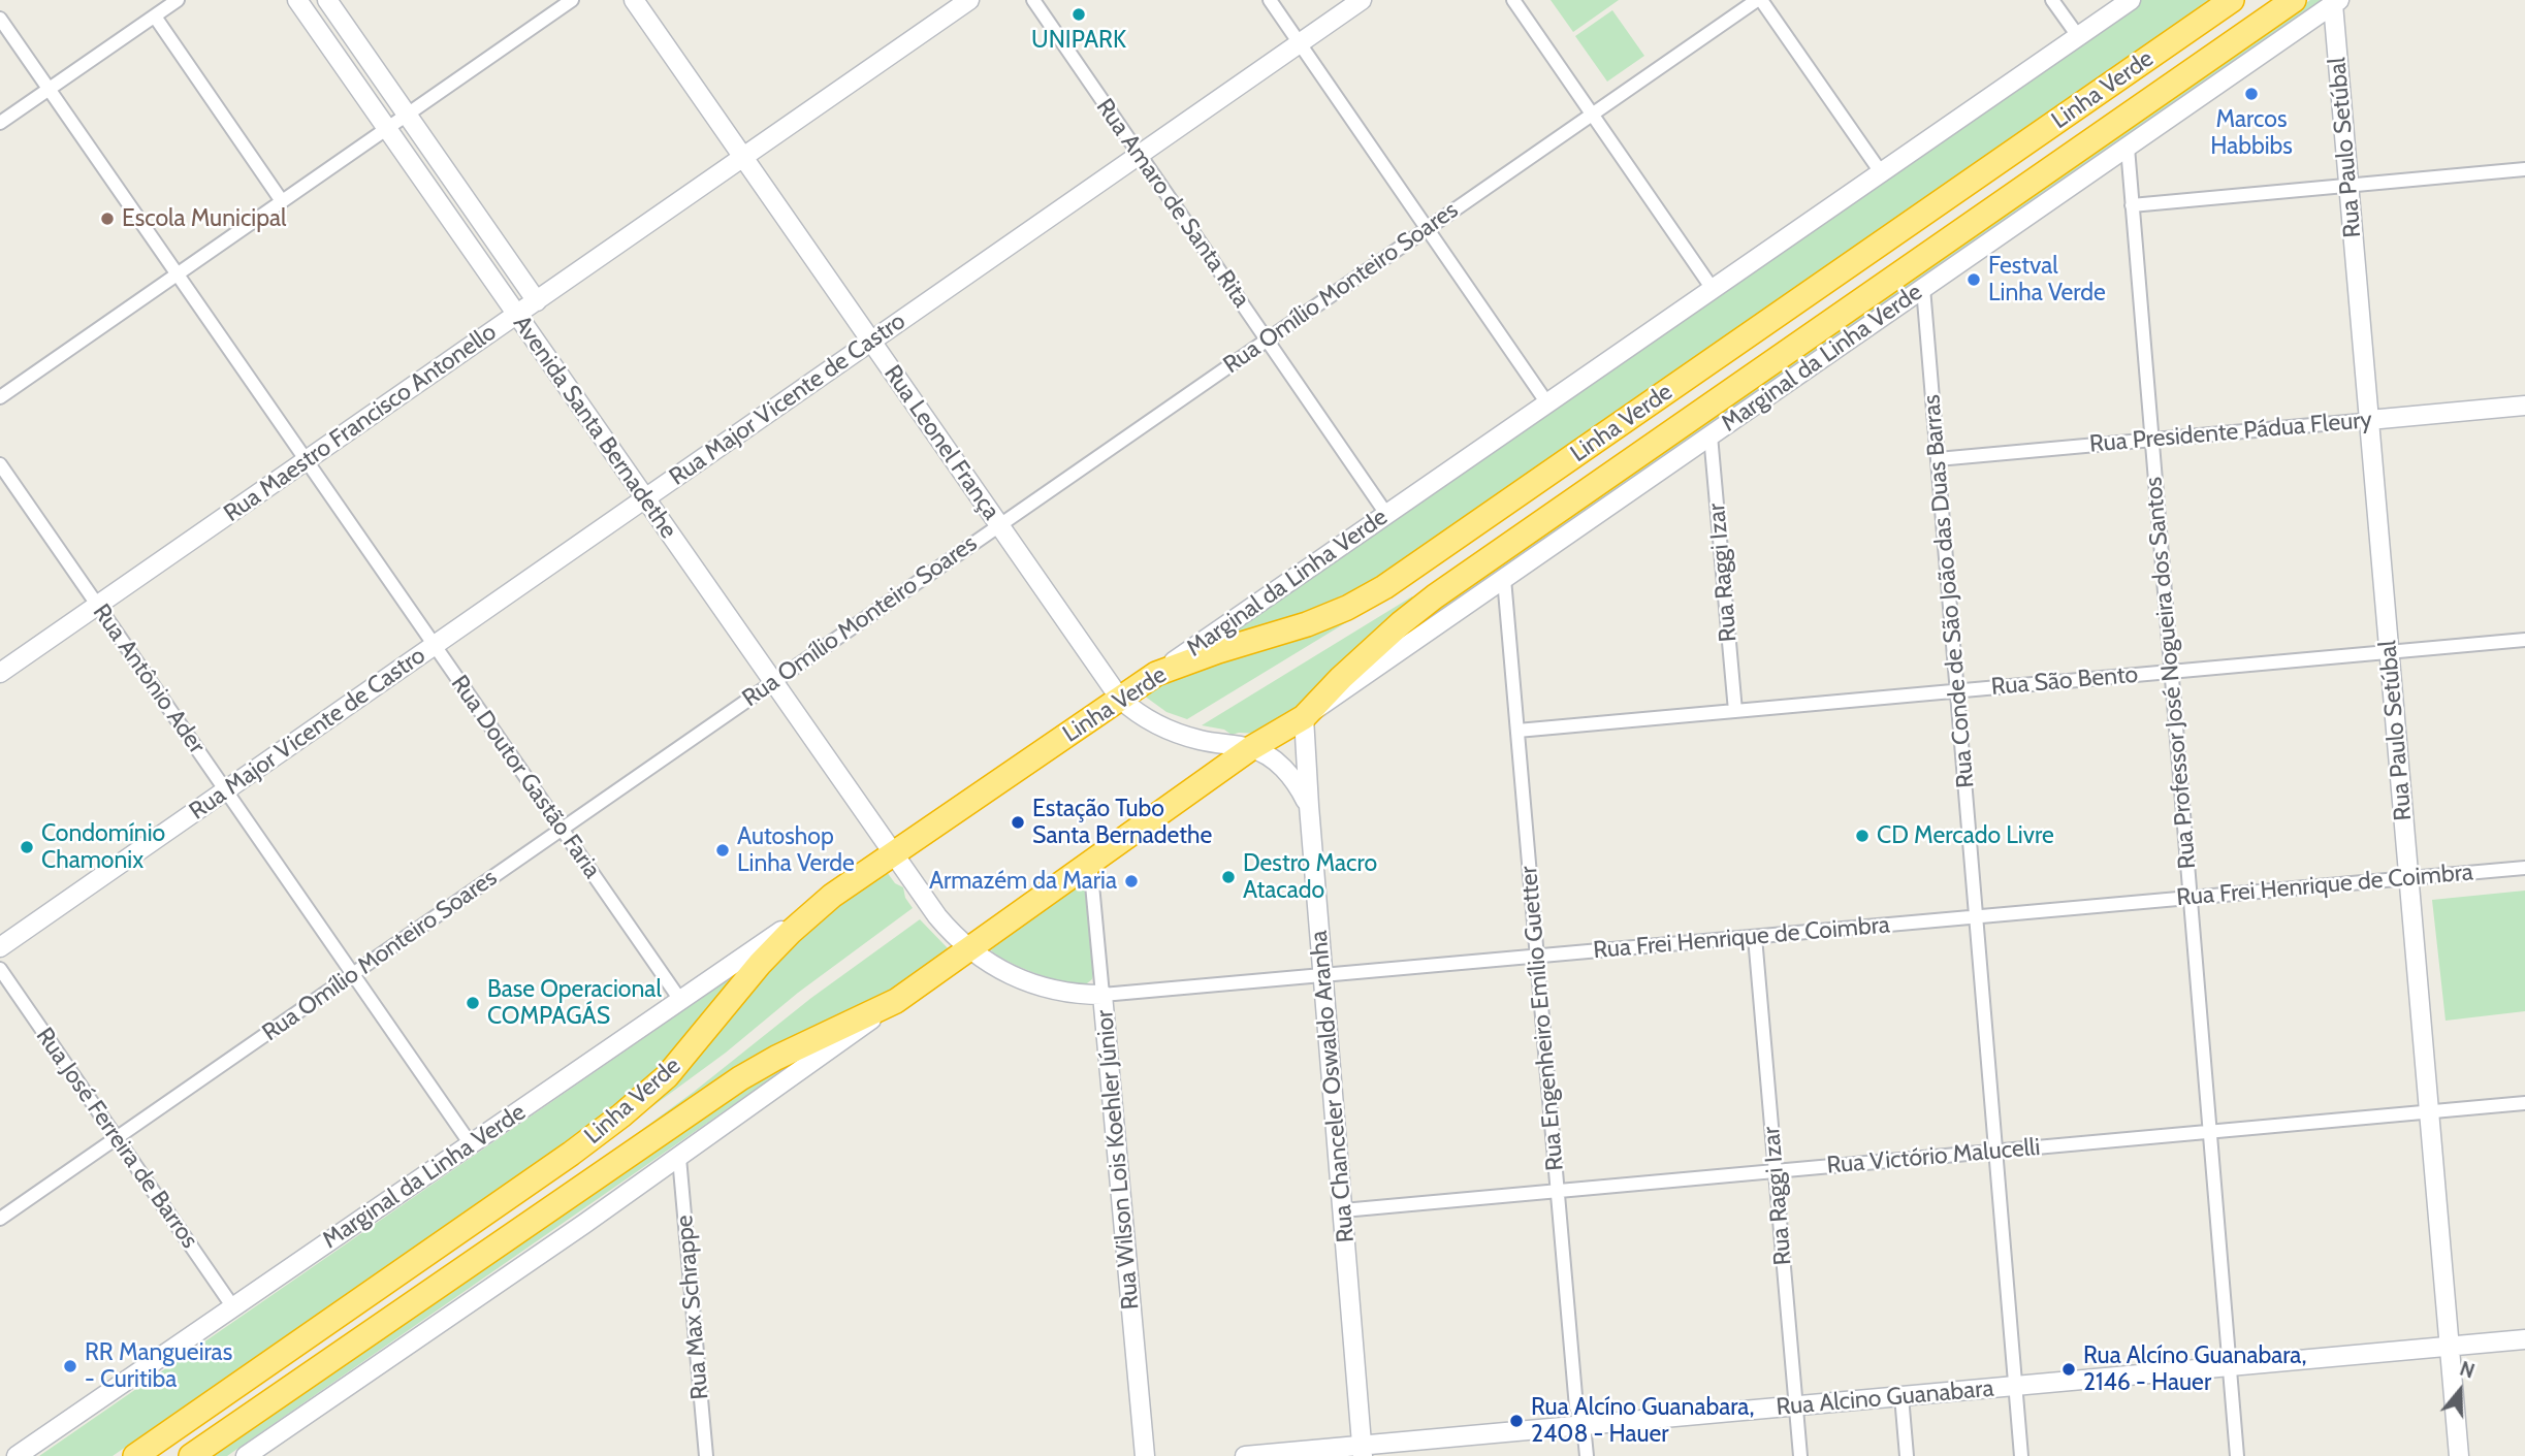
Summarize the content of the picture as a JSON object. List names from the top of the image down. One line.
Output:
{"streets":{"highway":["Linha Verde"],"main road":["Rua Paulo Setúbal","Marginal da Linha Verde","Rua Major Vicente de Castro","Rua Maestro Francisco Antonello","Avenida Santa Bernadethe","Rua Presidente Pádua Fleury","Rua Leonel França","Rua Frei Henrique de Coimbra","Rua Chanceler Oswaldo Aranha","Rua Wilson Lois Koehler Júnior","Rua Alcino Guanabara"],"street":["Rua Amaro de Santa Rita","Rua Omílio Monteiro Soares","Rua Raggi Izar","Rua Conde de São João das Duas Barras","Rua Professor José Nogueira dos Santos","Rua Antônio Ader","Rua São Bento","Rua Doutor Gastão Faria","Rua Engenheiro Emílio Guetter","Rua José Ferreira de Barros","Rua Victório Malucelli","Rua Max Schrappe"]},"crossings":[["Linha Verde","Marginal da Linha Verde"],["Linha Verde","Avenida Santa Bernadethe"],["Linha Verde","Rua Leonel França"],["Linha Verde","Rua Frei Henrique de Coimbra"],["Linha Verde","Rua Chanceler Oswaldo Aranha"],["Linha Verde","Rua Wilson Lois Koehler Júnior"],["Rua Paulo Setúbal","Marginal da Linha Verde"],["Rua Paulo Setúbal","Rua Presidente Pádua Fleury"],["Rua Paulo Setúbal","Rua São Bento"],["Rua Paulo Setúbal","Rua Frei Henrique de Coimbra"],["Rua Paulo Setúbal","Rua Victório Malucelli"],["Rua Paulo Setúbal","Rua Alcino Guanabara"],["Rua Amaro de Santa Rita","Rua Omílio Monteiro Soares"],["Rua Amaro de Santa Rita","Marginal da Linha Verde"],["Rua Amaro de Santa Rita","Rua Major Vicente de Castro"],["Rua Omílio Monteiro Soares","Avenida Santa Bernadethe"],["Rua Omílio Monteiro Soares","Rua Leonel França"],["Rua Omílio Monteiro Soares","Rua Antônio Ader"],["Rua Omílio Monteiro Soares","Rua Doutor Gastão Faria"],["Rua Omílio Monteiro Soares","Rua José Ferreira de Barros"],["Marginal da Linha Verde","Rua Raggi Izar"],["Marginal da Linha Verde","Rua Conde de São João das Duas Barras"],["Marginal da Linha Verde","Rua Professor José Nogueira dos Santos"],["Marginal da Linha Verde","Rua Antônio Ader"],["Marginal da Linha Verde","Rua Doutor Gastão Faria"],["Marginal da Linha Verde","Rua Engenheiro Emílio Guetter"],["Marginal da Linha Verde","Rua Chanceler Oswaldo Aranha"],["Marginal da Linha Verde","Rua José Ferreira de Barros"],["Rua Major Vicente de Castro","Avenida Santa Bernadethe"],["Rua Major Vicente de Castro","Rua Leonel França"],["Rua Major Vicente de Castro","Rua Antônio Ader"],["Rua Major Vicente de Castro","Rua Doutor Gastão Faria"],["Rua Maestro Francisco Antonello","Avenida Santa Bernadethe"],["Rua Maestro Francisco Antonello","Rua Leonel França"],["Rua Maestro Francisco Antonello","Rua Antônio Ader"],["Rua Maestro Francisco Antonello","Rua Doutor Gastão Faria"],["Avenida Santa Bernadethe","Rua Frei Henrique de Coimbra"],["Rua Presidente Pádua Fleury","Rua Conde de São João das Duas Barras"],["Rua Presidente Pádua Fleury","Rua Professor José Nogueira dos Santos"],["Rua Leonel França","Rua Chanceler Oswaldo Aranha"],["Rua Raggi Izar","Rua São Bento"],["Rua Raggi Izar","Rua Frei Henrique de Coimbra"],["Rua Raggi Izar","Rua Victório Malucelli"],["Rua Raggi Izar","Rua Alcino Guanabara"],["Rua Conde de São João das Duas Barras","Rua São Bento"],["Rua Conde de São João das Duas Barras","Rua Frei Henrique de Coimbra"],["Rua Conde de São João das Duas Barras","Rua Victório Malucelli"],["Rua Conde de São João das Duas Barras","Rua Alcino Guanabara"],["Rua Professor José Nogueira dos Santos","Rua São Bento"],["Rua Professor José Nogueira dos Santos","Rua Frei Henrique de Coimbra"],["Rua Professor José Nogueira dos Santos","Rua Victório Malucelli"],["Rua Professor José Nogueira dos Santos","Rua Alcino Guanabara"],["Rua São Bento","Rua Engenheiro Emílio Guetter"],["Rua Frei Henrique de Coimbra","Rua Engenheiro Emílio Guetter"],["Rua Frei Henrique de Coimbra","Rua Chanceler Oswaldo Aranha"],["Rua Frei Henrique de Coimbra","Rua Wilson Lois Koehler Júnior"],["Rua Engenheiro Emílio Guetter","Rua Victório Malucelli"],["Rua Engenheiro Emílio Guetter","Rua Alcino Guanabara"],["Rua Chanceler Oswaldo Aranha","Rua Victório Malucelli"],["Rua Chanceler Oswaldo Aranha","Rua Alcino Guanabara"]],"places":["UNIPARK","Marcos Habbibs","Escola Municipal","Festval Linha Verde","Estação Tubo Santa Bernadethe","CD Mercado Livre","Condomínio Chamonix","Autoshop Linha Verde","Destro Macro Atacado","Armazém da Maria","Base Operacional COMPAGÁS","RR Mangueiras - Curitiba","Rua Alcíno Guanabara, 2146 - Hauer","Rua Alcíno Guanabara, 2408 - Hauer"],"north":"top"}
